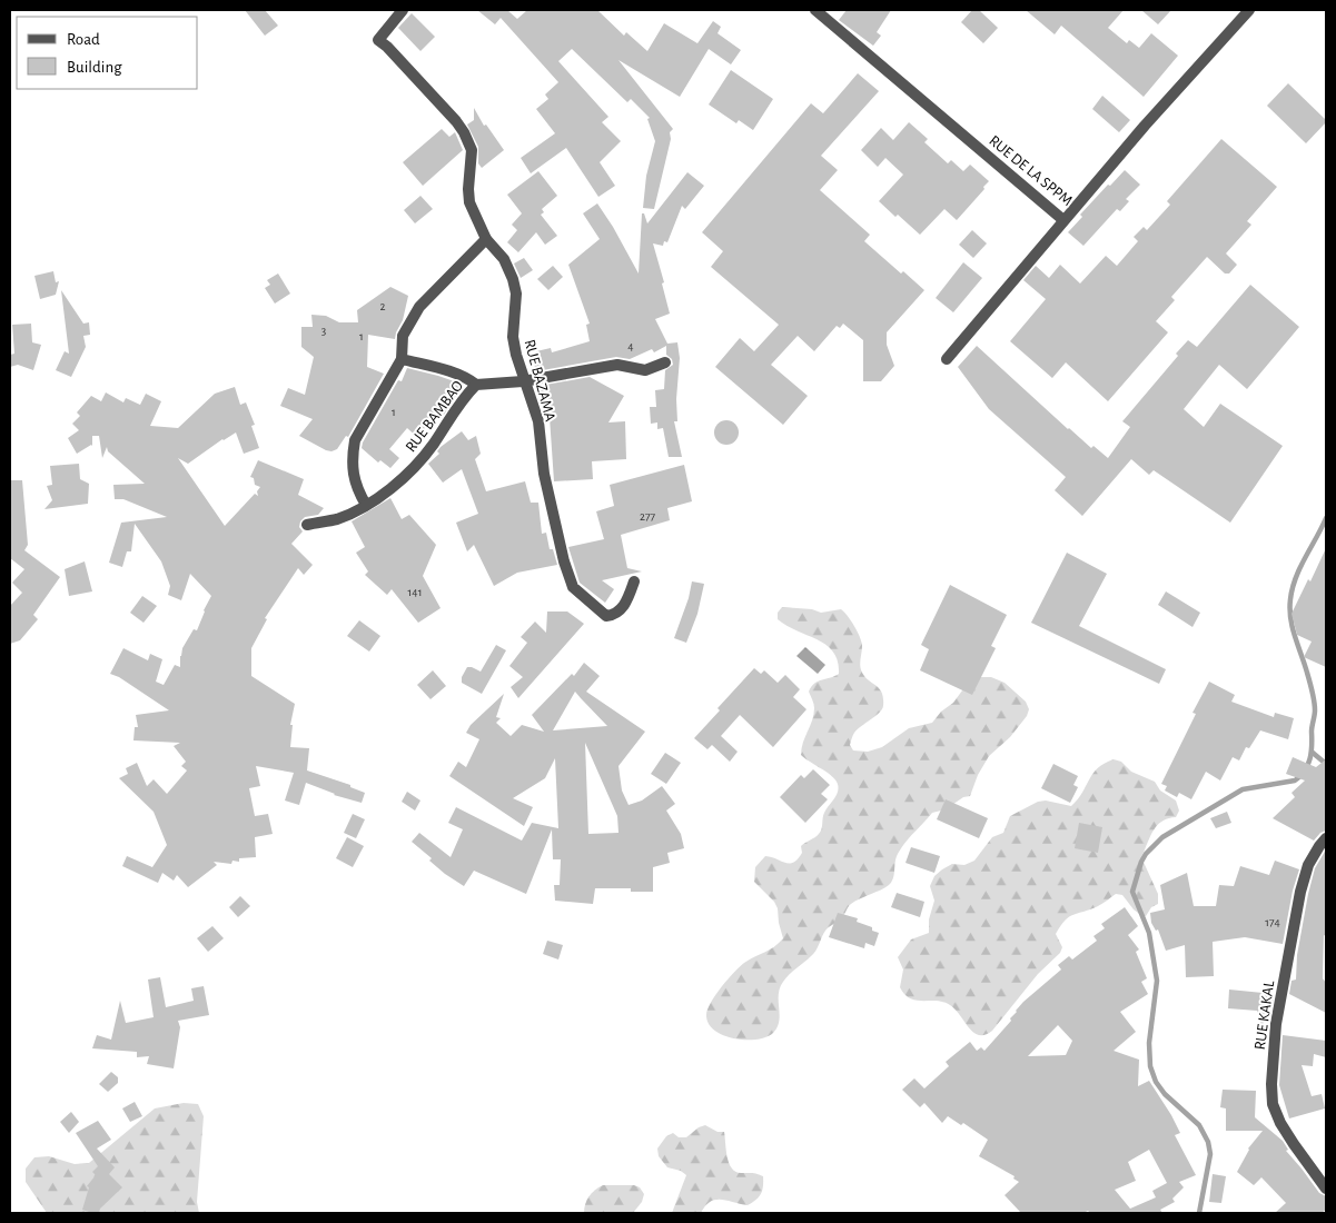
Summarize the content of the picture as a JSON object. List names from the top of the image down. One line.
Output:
{"streets":{"street":["RUE DE LA SPPM","RUE BAZAMA","RUE BAMBAO","RUE KAKAL"]},"crossings":[["RUE BAZAMA","RUE BAMBAO"]],"house_numbers":["2","3","1","4","1","277","141","174"],"legend":["Road","Building"]}
